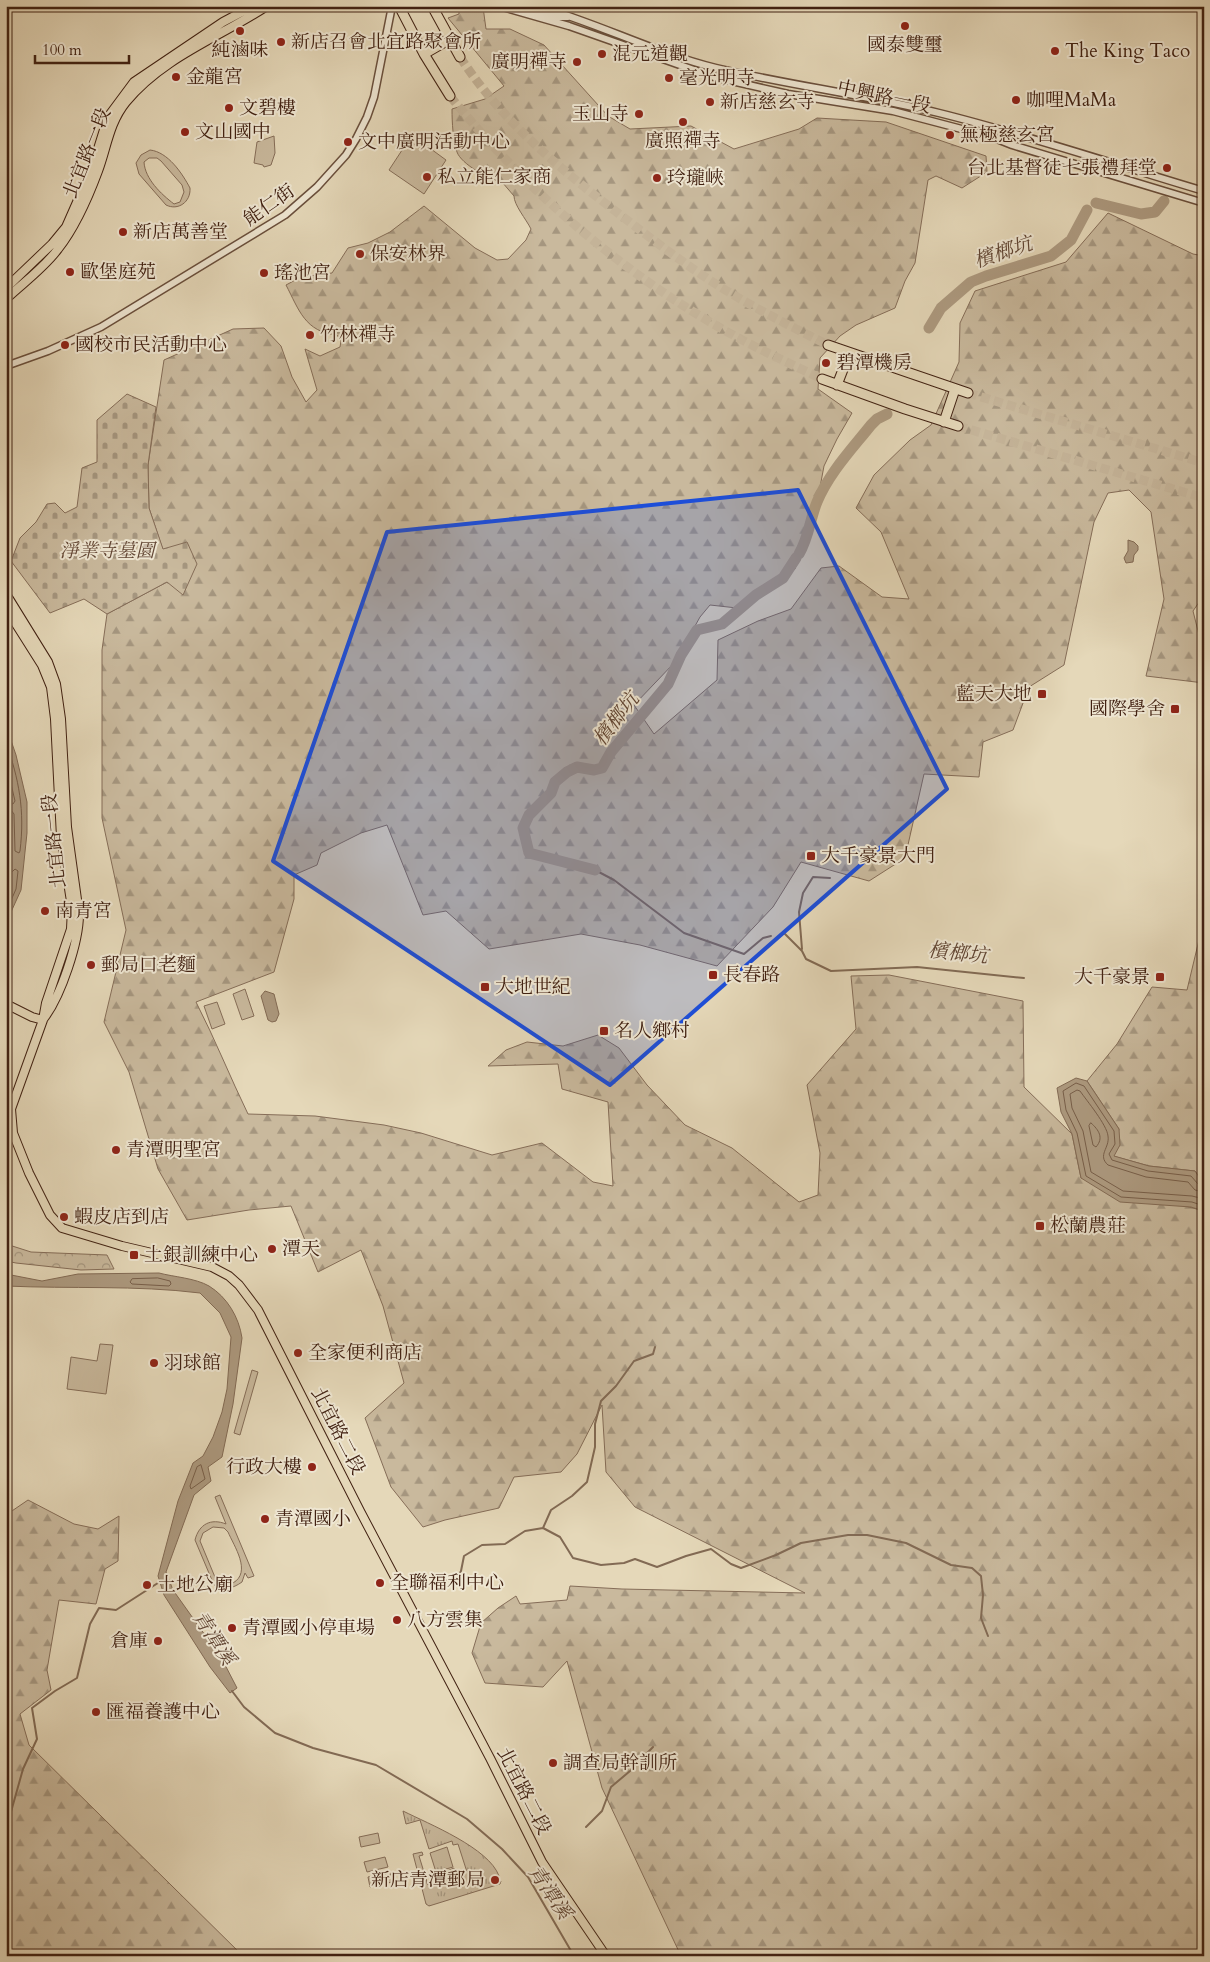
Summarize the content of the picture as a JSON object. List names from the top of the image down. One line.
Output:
{"streets":{"main road":["北宜路一段","北宜路二段"],"street":["中興路一段","能仁街"]},"crossings":[["北宜路一段","北宜路二段"]],"water":["檳榔坑","青潭溪"],"parks":["淨業寺墓園"],"places":{"other":["國泰雙璽","純滷味","新店召會北宜路聚會所","The King Taco","混元道觀","廣明禪寺","金龍宮","毫光明寺","咖哩MaMa","新店慈玄寺","文碧樓","玉山寺","廣照禪寺","文山國中","無極慈玄宮","文中廣明活動中心","台北基督徒七張禮拜堂","私立能仁家商","玲瓏峽","新店萬善堂","保安林界","歐堡庭苑","瑤池宮","竹林禪寺","國校市民活動中心","碧潭機房","南青宮","郵局口老麵","青潭明聖宮","蝦皮店到店","潭天","全家便利商店","羽球館","行政大樓","青潭國小","全聯福利中心","土地公廟","八方雲集","青潭國小停車場","倉庫","匯福養護中心","調查局幹訓所","新店青潭郵局"],"transit":["藍天大地","國際學舍","大千豪景大門","長春路","大千豪景","大地世紀","名人鄉村","松蘭農莊","土銀訓練中心"]},"scale_bar":"100 m"}
